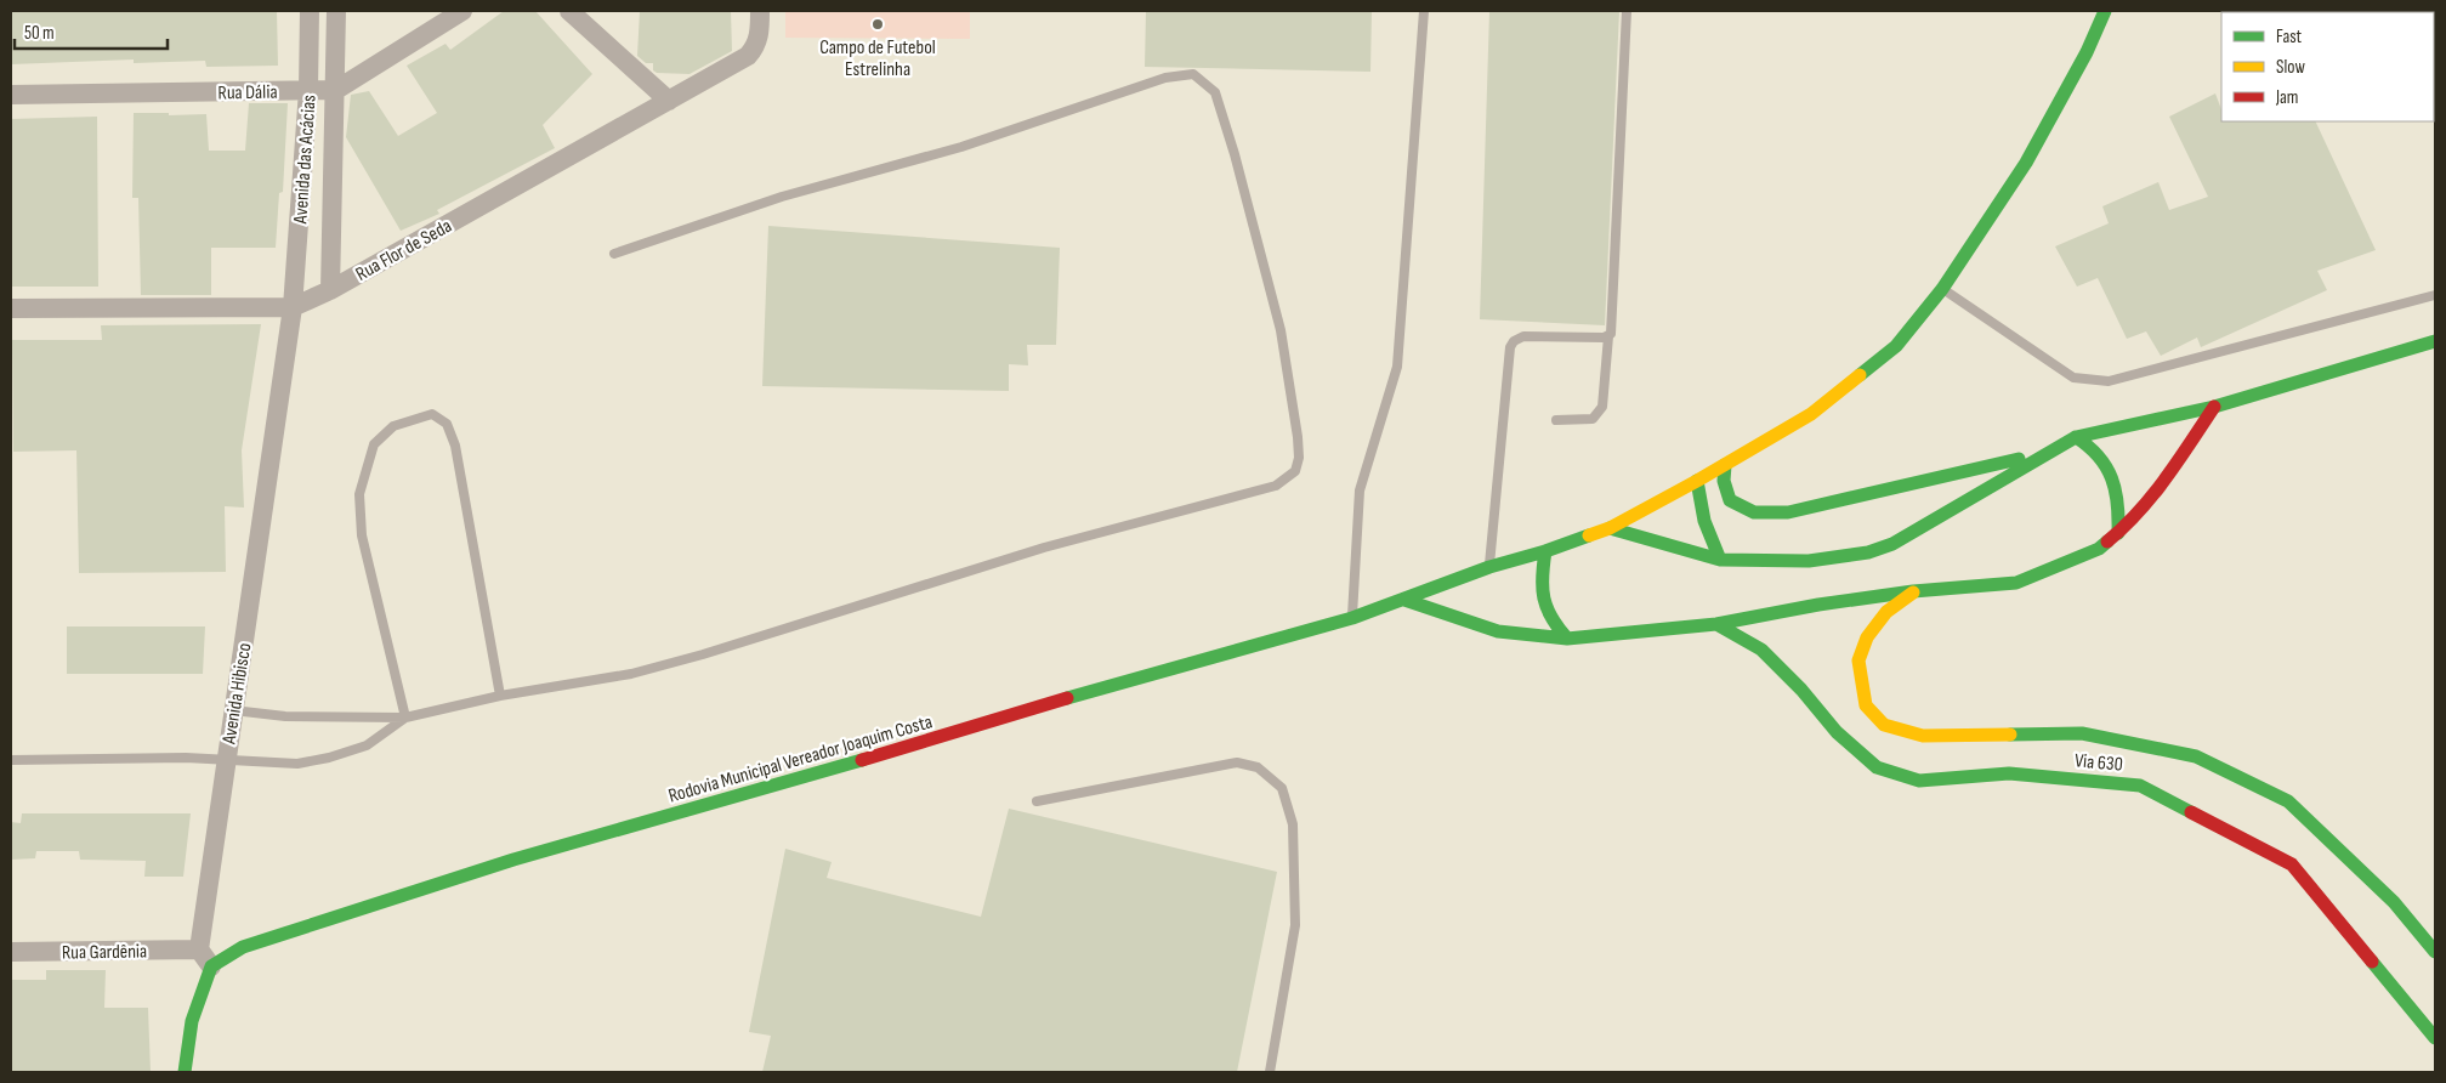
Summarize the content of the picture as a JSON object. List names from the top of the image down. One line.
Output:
{"streets":{"main road":["Rodovia Municipal Vereador Joaquim Costa","Via 630"],"street":["Rua Dália","Avenida das Acácias","Rua Flor de Seda","Avenida Hibisco","Rua Gardênia"]},"crossings":[["Rua Dália","Avenida das Acácias"],["Avenida das Acácias","Rua Flor de Seda"],["Avenida das Acácias","Avenida Hibisco"],["Rua Flor de Seda","Avenida Hibisco"],["Avenida Hibisco","Rua Gardênia"]],"places":["Campo de Futebol Estrelinha"],"legend":["Fast","Slow","Jam"],"scale_bar":"50 m"}
